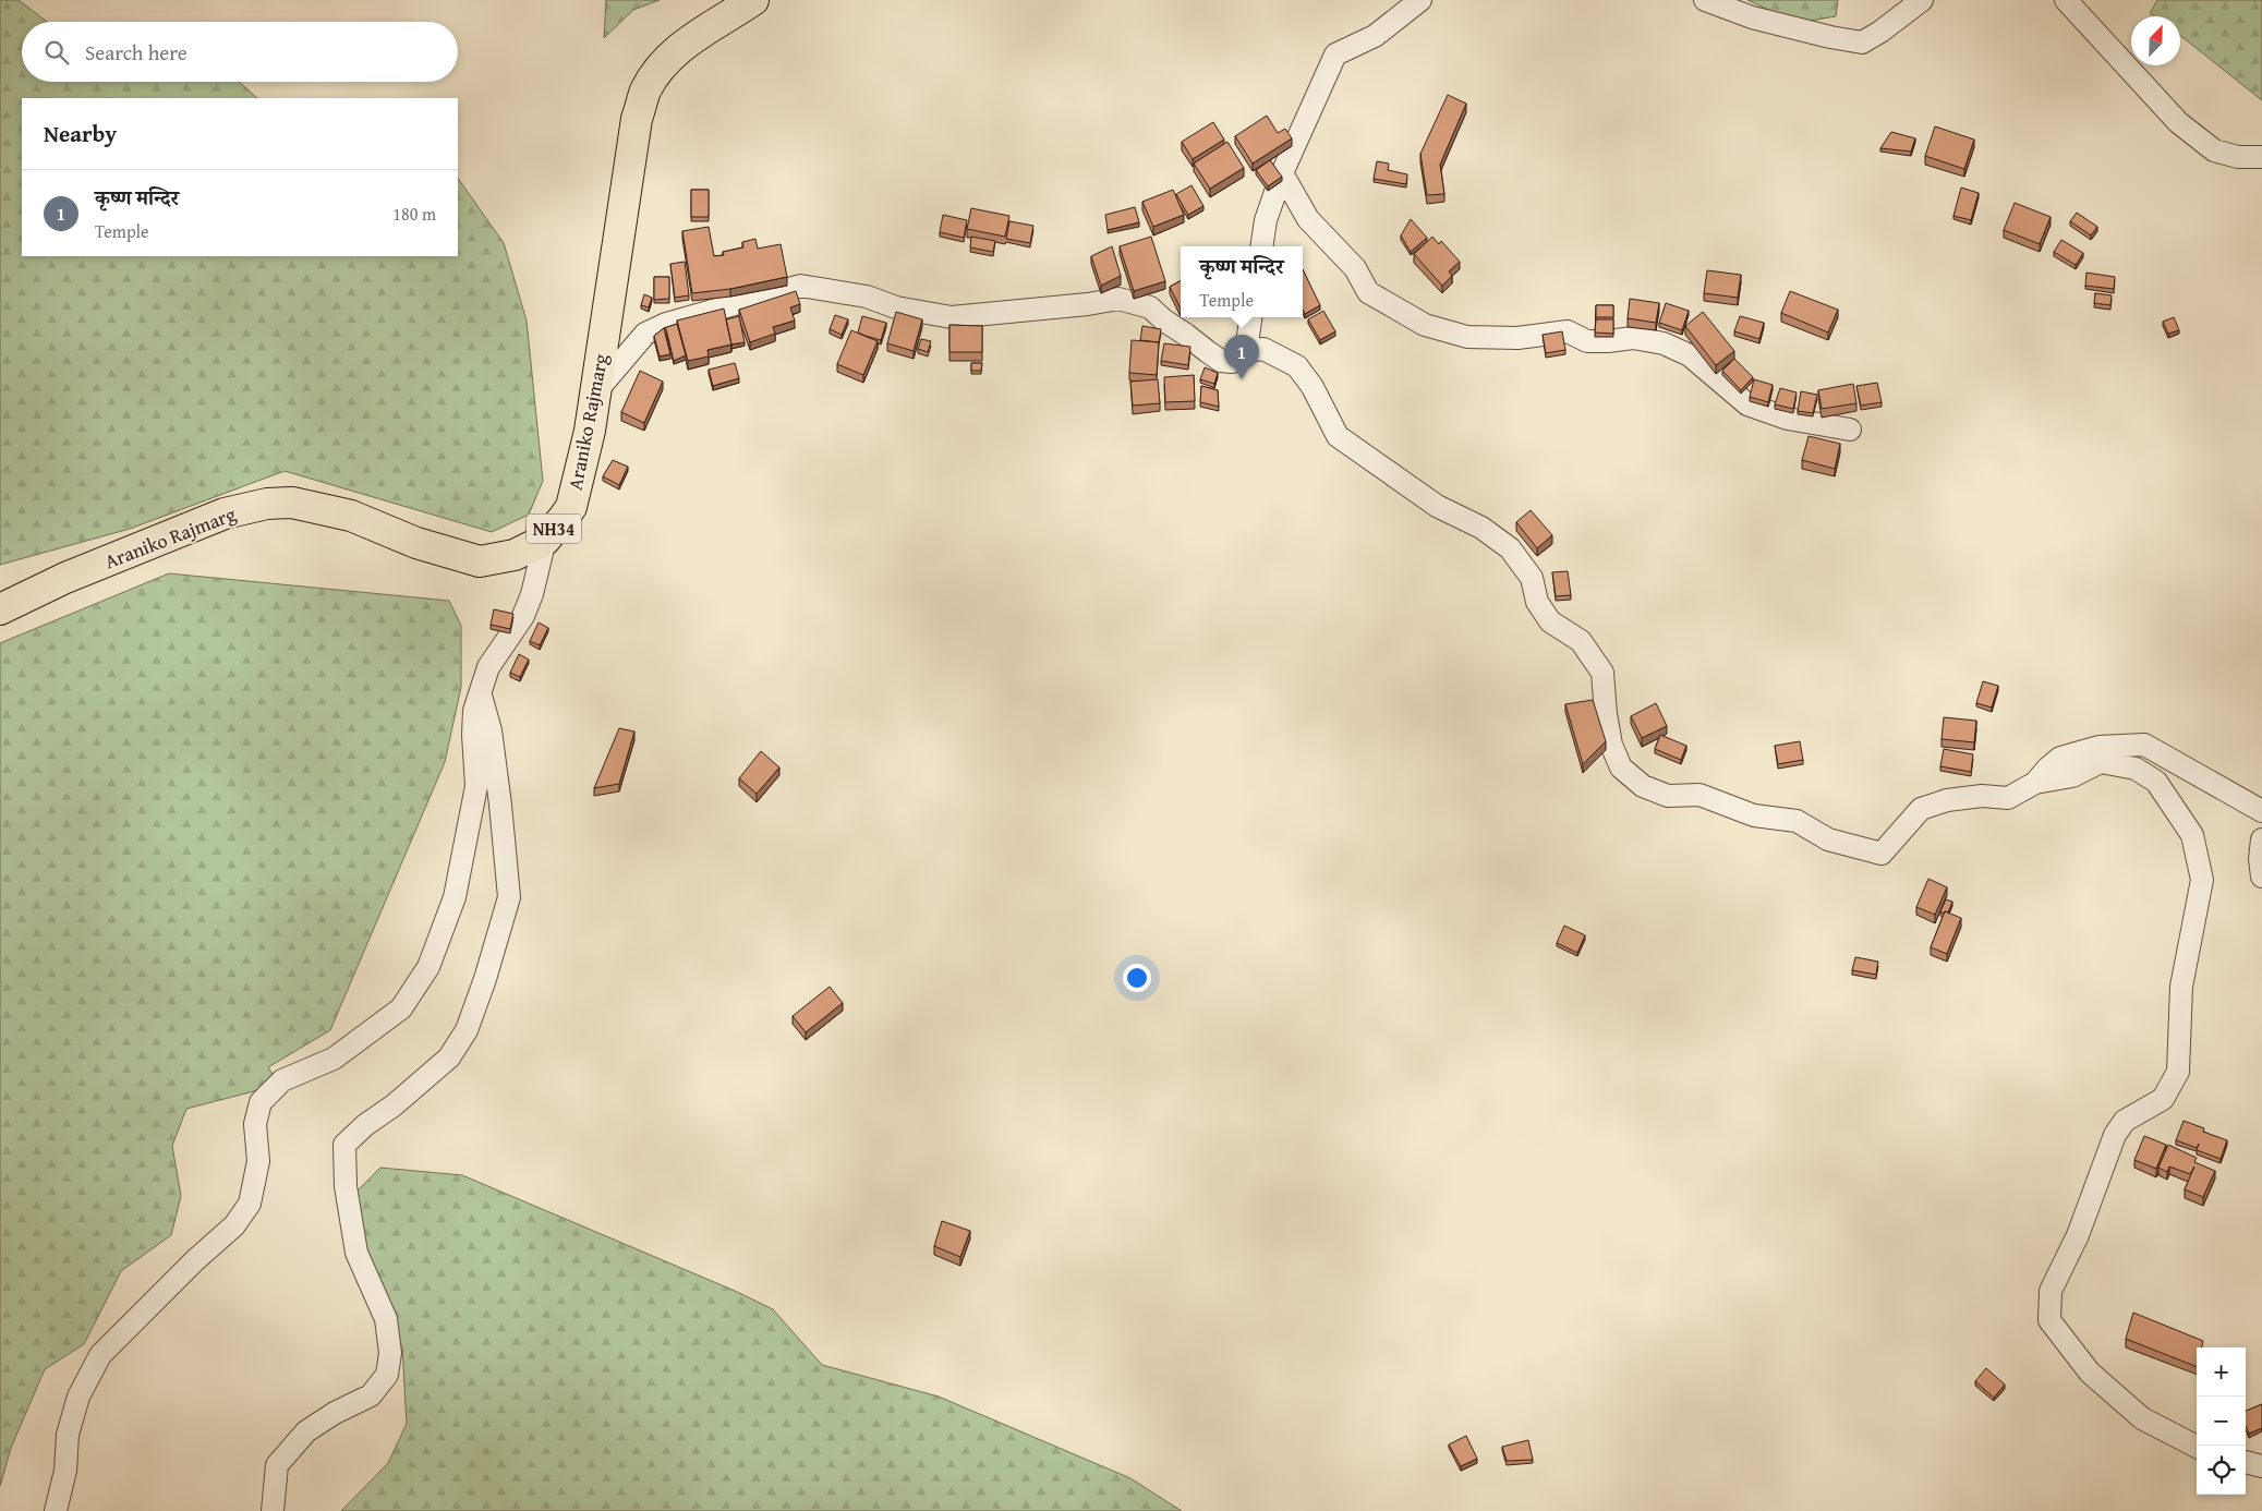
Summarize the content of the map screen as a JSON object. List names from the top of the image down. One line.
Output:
{"streets":{"highway":["Araniko Rajmarg","NH34"]},"north":"top right","page":{"search":"Search here","heading":"Nearby","list":[{"mark":"1","name":"कृष्ण मन्दिर","note":"Temple","value":"180 m"}],"popup":["कृष्ण मन्दिर","Temple"],"pins":"1","map_buttons":["+","−"]}}
